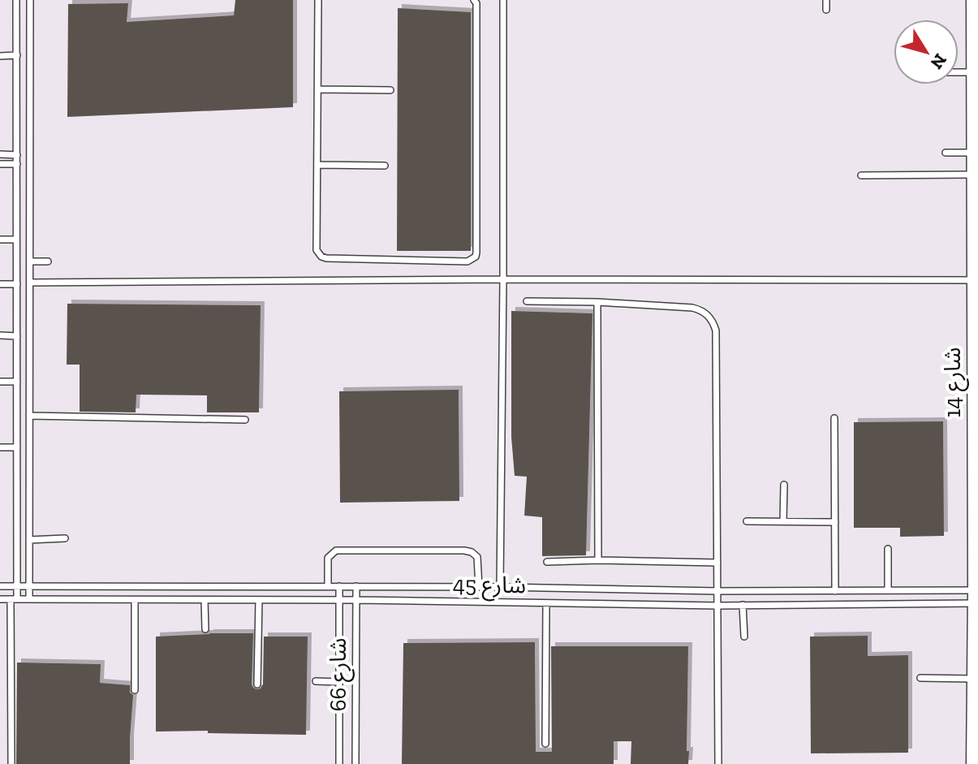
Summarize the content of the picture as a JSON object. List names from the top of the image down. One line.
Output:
{"streets":{"street":["شارع 14"],"lane":["شارع 45","شارع 66"]},"crossings":[["شارع 14","شارع 45"],["شارع 45","شارع 66"]],"north":"bottom right"}
